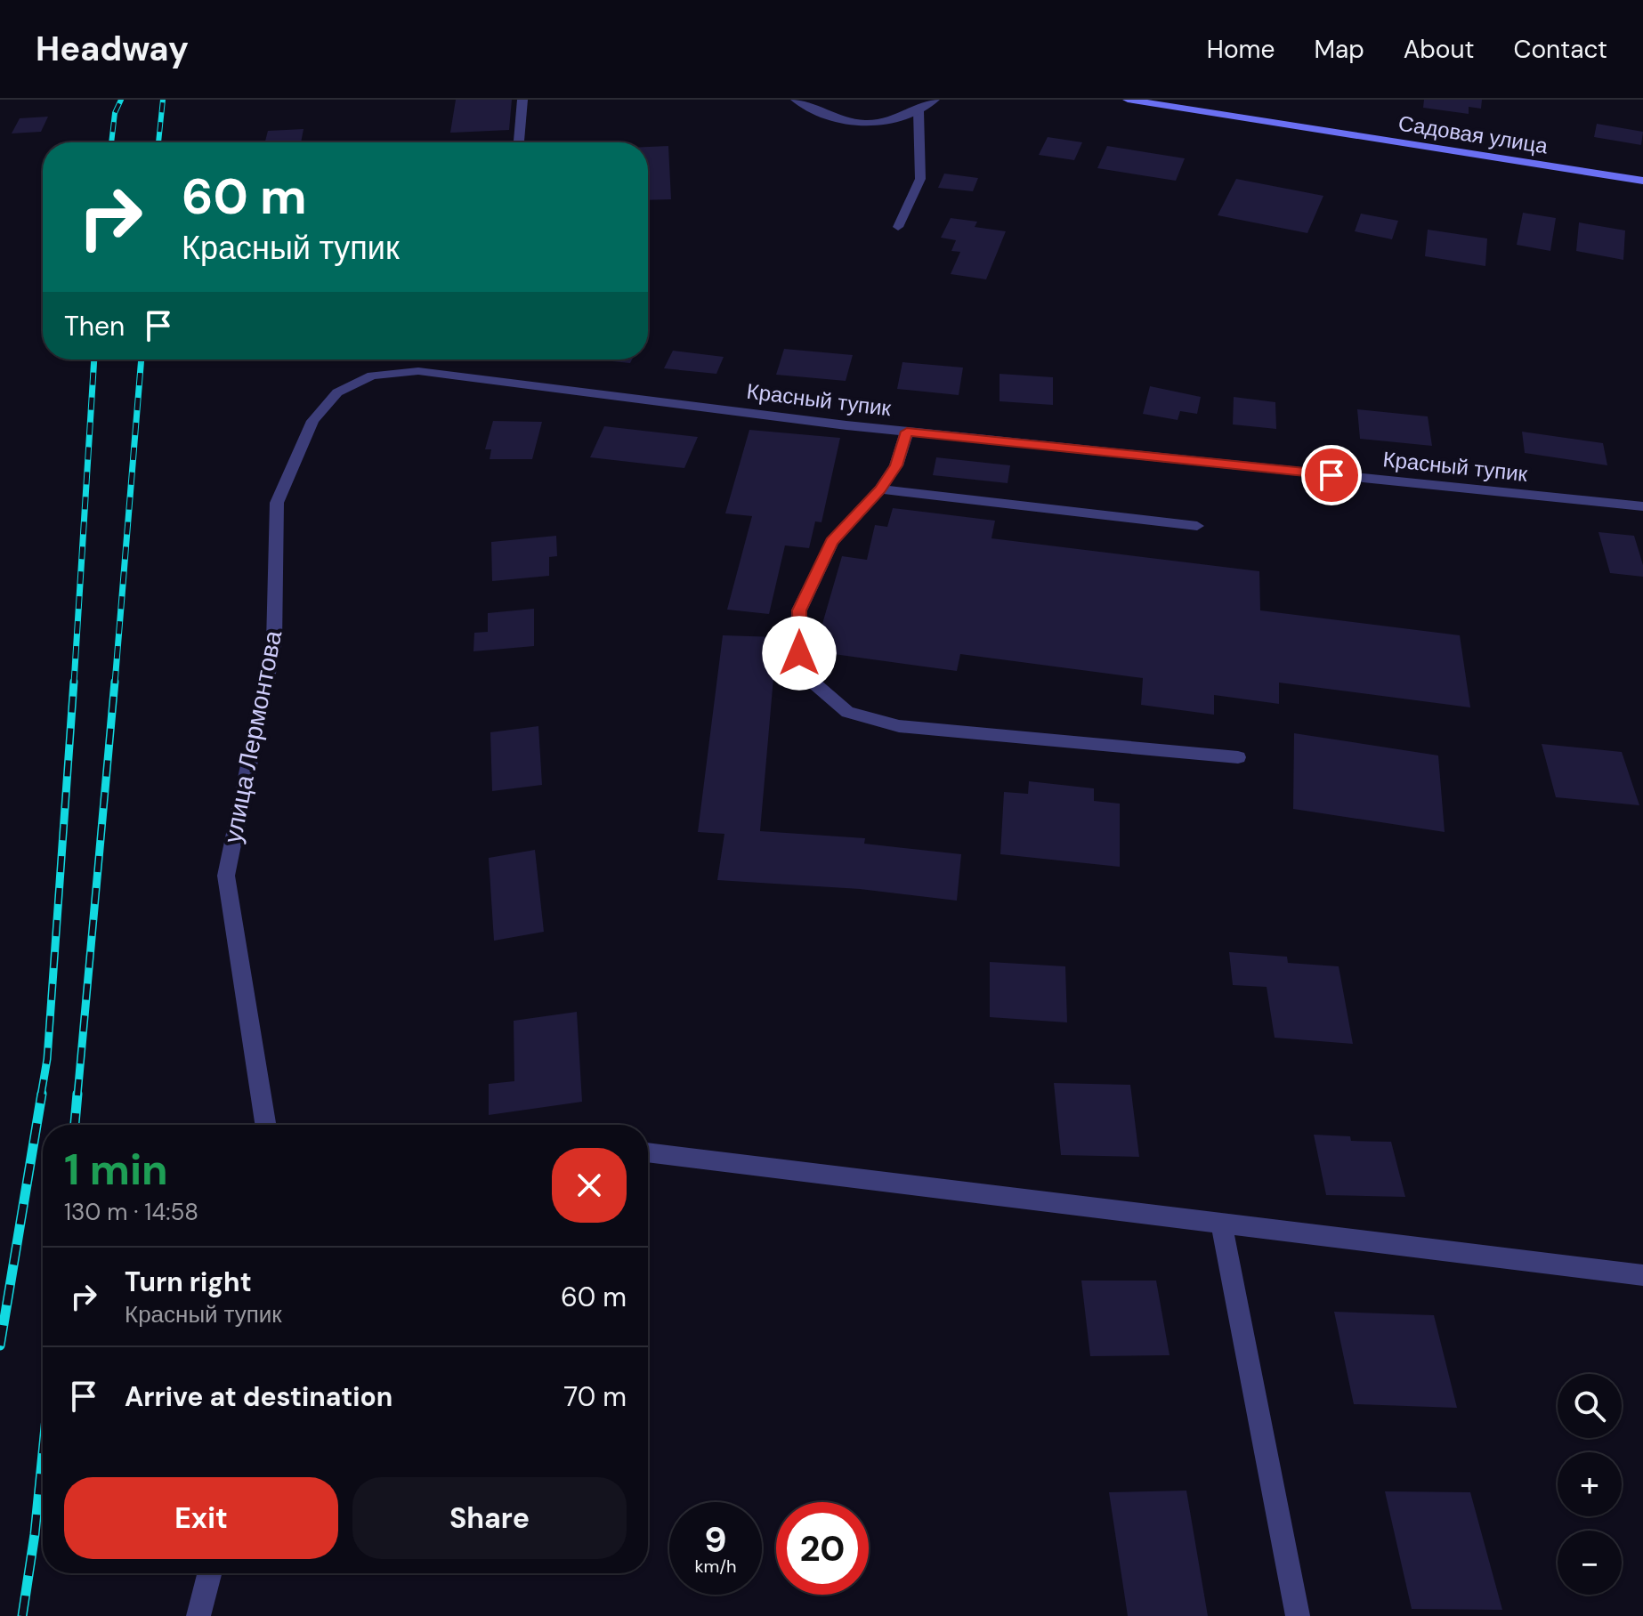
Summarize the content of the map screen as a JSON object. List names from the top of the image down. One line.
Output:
{"streets":{"main road":["Садовая улица"],"street":["Красный тупик","улица Лермонтова"]},"crossings":[["Красный тупик","улица Лермонтова"]],"page":{"header":"Headway","nav":["Home","Map","About","Contact"],"turn":["60 m","Красный тупик"],"then":"Then","heading":["1 min","130 m · 14:58"],"list":[{"name":"Turn right","note":"Красный тупик","value":"60 m"},{"name":"Arrive at destination","value":"70 m"}],"map_buttons":["+","−"],"buttons":["Exit","Share"],"speed":"9 km/h","limit":"20"}}
